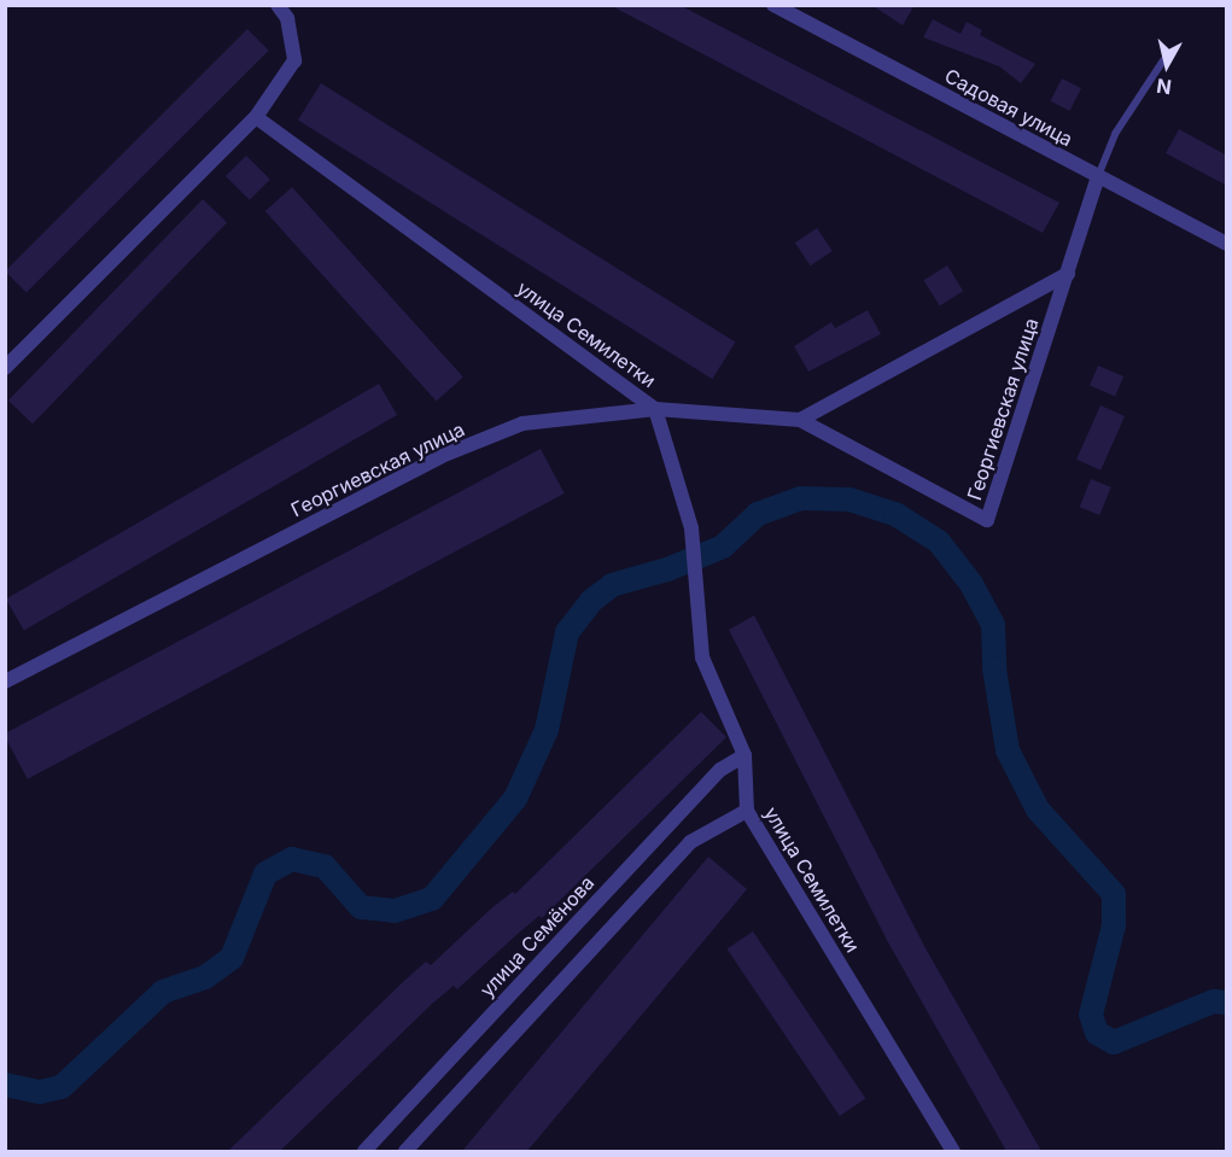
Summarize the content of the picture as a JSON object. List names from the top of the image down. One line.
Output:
{"streets":{"street":["Садовая улица","улица Семилетки","Георгиевская улица","улица Семёнова"]},"crossings":[["Садовая улица","Георгиевская улица"],["улица Семилетки","Георгиевская улица"],["улица Семилетки","улица Семёнова"]],"north":"bottom"}
